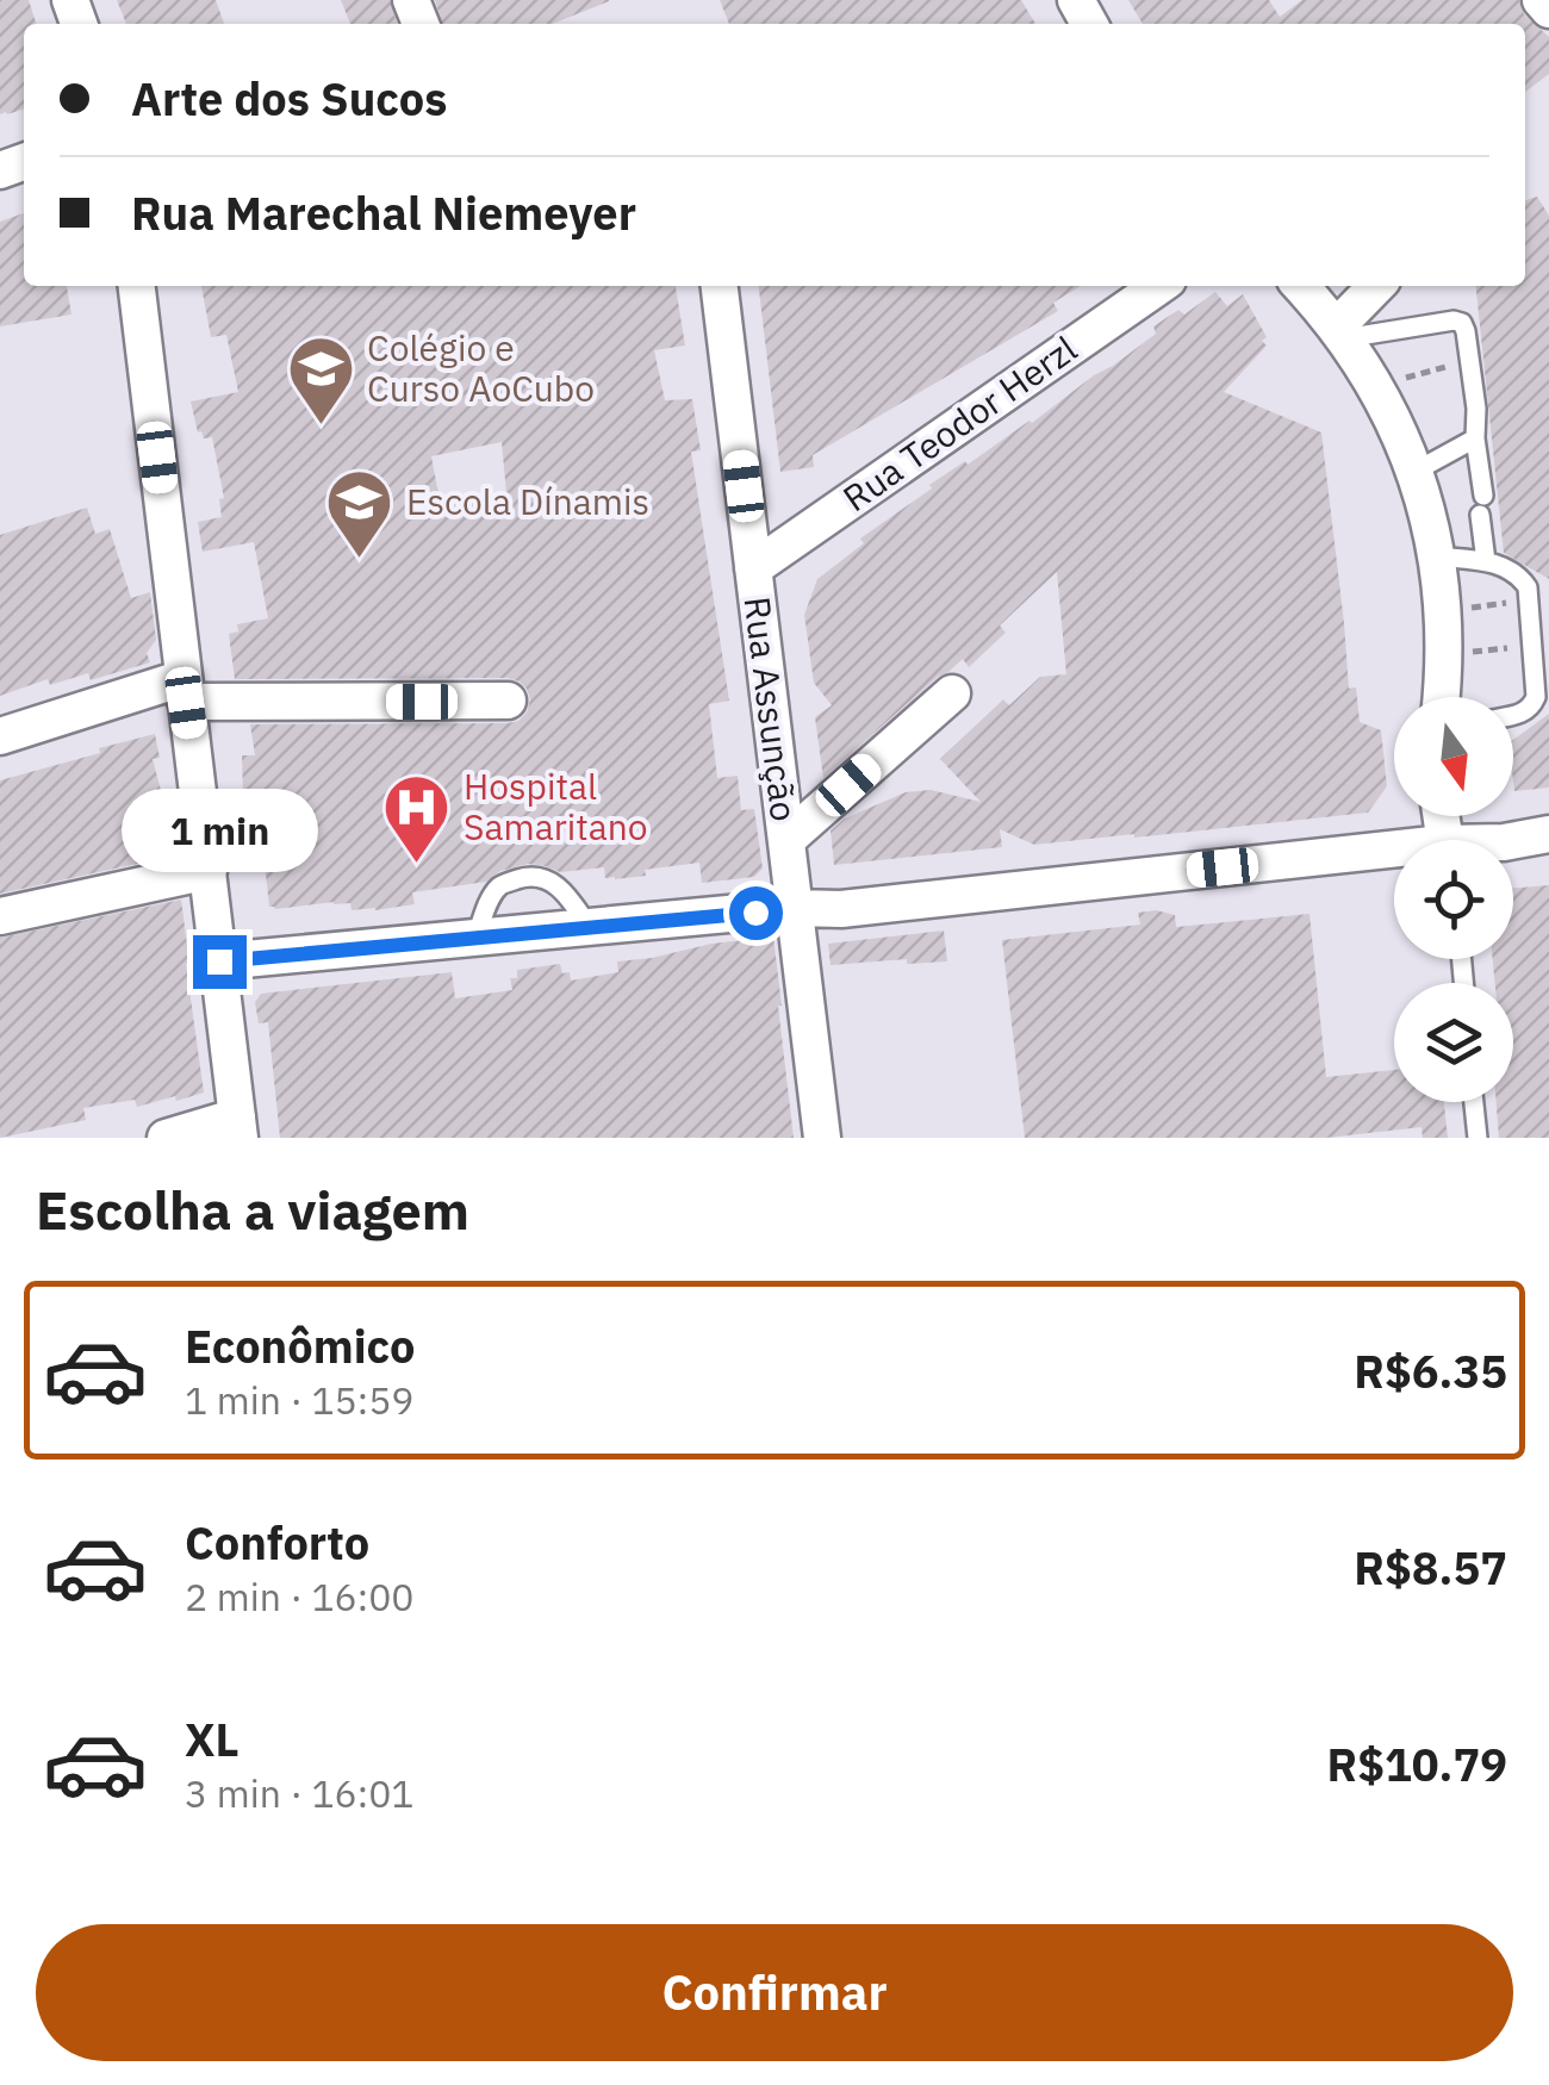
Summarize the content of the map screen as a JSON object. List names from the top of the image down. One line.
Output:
{"streets":{"street":["Rua Teodor Herzl","Rua Assunção"]},"crossings":[["Rua Teodor Herzl","Rua Assunção"]],"places":{"school or university":["Colégio e Curso AoCubo","Escola Dínamis"],"hospital":["Hospital Samaritano"]},"north":"bottom","page":{"banner":["Arte dos Sucos","Rua Marechal Niemeyer"],"bubble":"1 min","heading":"Escolha a viagem","list":[{"name":"Econômico","note":"1 min · 15:59","value":"R$6.35"},{"name":"Conforto","note":"2 min · 16:00","value":"R$8.57"},{"name":"XL","note":"3 min · 16:01","value":"R$10.79"}],"buttons":"Confirmar"}}
